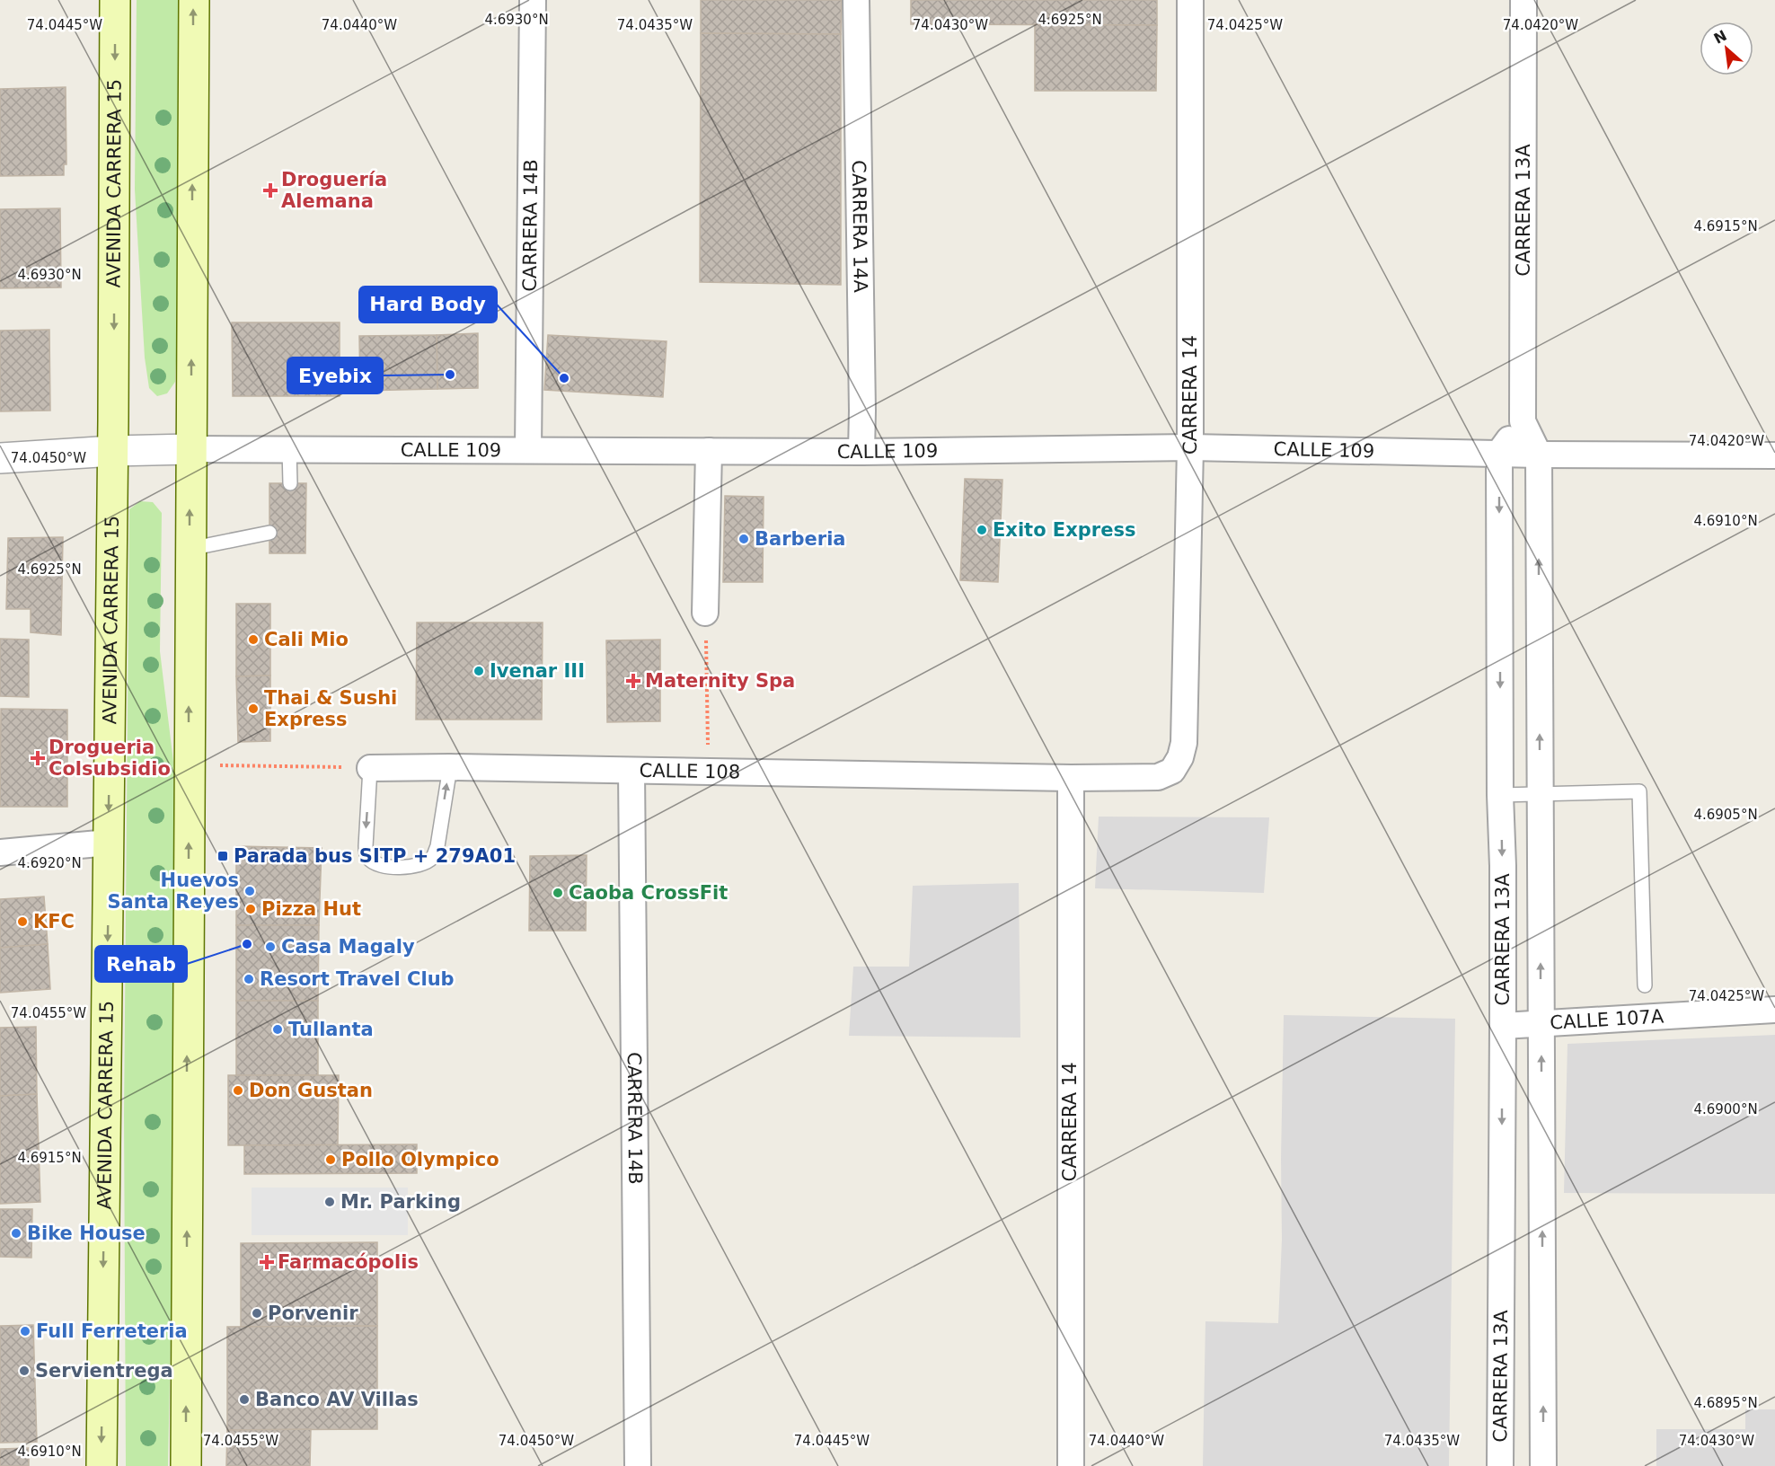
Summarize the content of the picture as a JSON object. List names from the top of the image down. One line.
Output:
{"streets":{"main road":["AVENIDA CARRERA 15"],"street":["CARRERA 13A","CARRERA 14B","CARRERA 14A","CARRERA 14","CALLE 109","CALLE 108","CALLE 107A"]},"crossings":[["AVENIDA CARRERA 15","CALLE 109"],["CARRERA 13A","CALLE 109"],["CARRERA 13A","CALLE 107A"],["CARRERA 14B","CALLE 109"],["CARRERA 14B","CALLE 108"],["CARRERA 14A","CALLE 109"],["CARRERA 14","CALLE 109"],["CARRERA 14","CALLE 108"]],"places":{"health":["Droguería Alemana","Maternity Spa","Drogueria Colsubsidio","Farmacópolis"],"other":["Eyebix","Hard Body","Exito Express","Barberia","Cali Mio","Ivenar III","Thai & Sushi Express","Huevos Santa Reyes","Caoba CrossFit","Pizza Hut","KFC","Rehab","Casa Magaly","Resort Travel Club","Tullanta","Don Gustan","Pollo Olympico","Mr. Parking","Bike House","Porvenir","Full Ferreteria","Servientrega","Banco AV Villas"],"transit":["Parada bus SITP + 279A01"]},"north":"top left","coordinates":["4.6930°N","4.6925°N","74.0445°W","74.0440°W","74.0435°W","74.0430°W","74.0425°W","74.0420°W","4.6915°N","74.0450°W","4.6910°N","4.6905°N","4.6920°N","74.0455°W","4.6900°N","4.6895°N"]}
